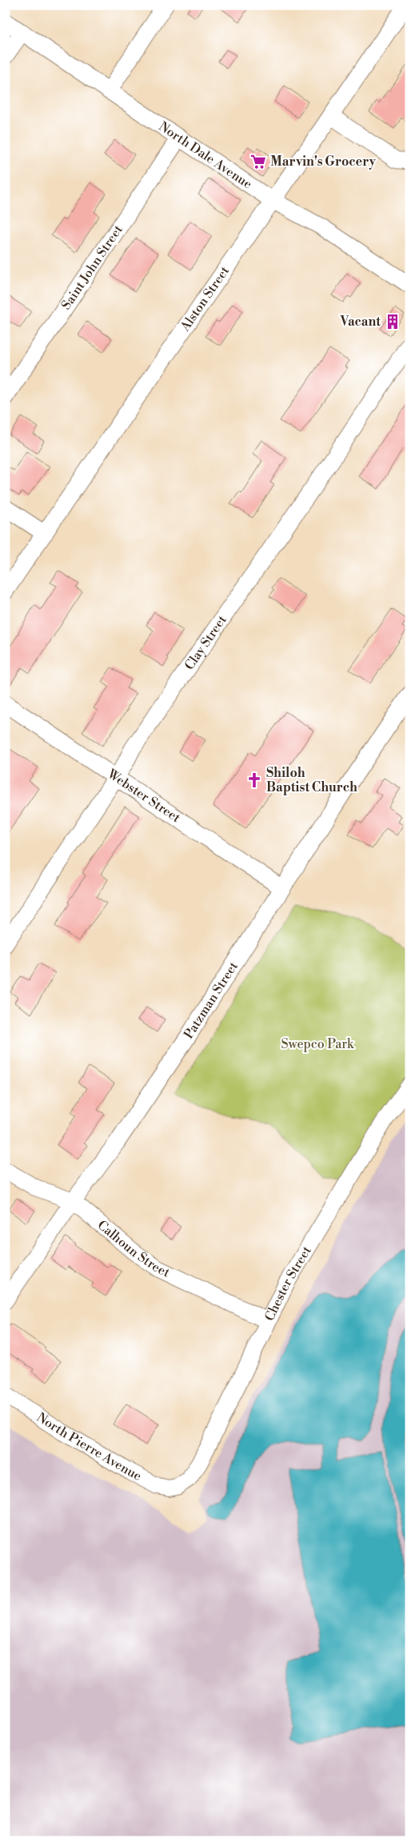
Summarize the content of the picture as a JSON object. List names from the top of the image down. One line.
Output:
{"streets":{"street":["North Dale Avenue","Saint John Street","Alston Street","Clay Street","Webster Street","Patzman Street","Calhoun Street","Chester Street","North Pierre Avenue"]},"crossings":[["North Dale Avenue","Saint John Street"],["North Dale Avenue","Alston Street"],["Clay Street","Webster Street"],["Webster Street","Patzman Street"],["Patzman Street","Calhoun Street"],["Calhoun Street","Chester Street"],["Chester Street","North Pierre Avenue"]],"parks":["Swepco Park"],"places":{"supermarket":["Marvin's Grocery"],"building":["Vacant"],"church":["Shiloh Baptist Church"]}}
